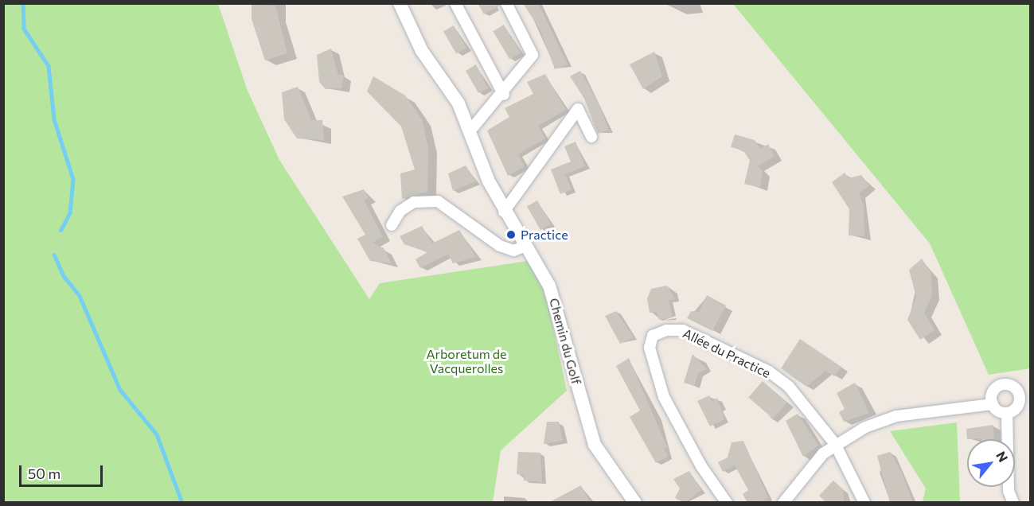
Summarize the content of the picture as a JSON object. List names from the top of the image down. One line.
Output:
{"streets":{"street":["Chemin du Golf","Allée du Practice"]},"parks":["Arboretum de Vacquerolles"],"places":["Practice"],"scale_bar":"50 m","north":"top right"}
